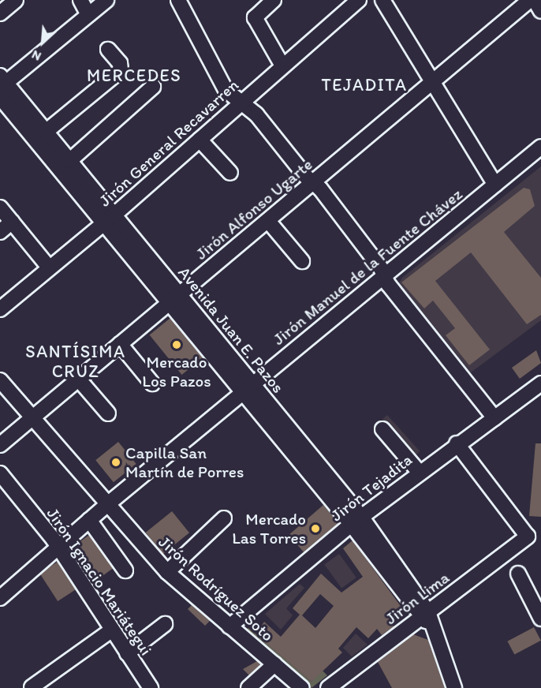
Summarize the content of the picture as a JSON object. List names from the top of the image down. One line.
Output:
{"streets":{"street":["Jirón General Recavarren","Jirón Alfonso Ugarte","Jirón Manuel de la Fuente Chávez","Avenida Juan E. Pazos","Jirón Tejadita","Jirón Ignacio Mariátegui","Jirón Rodríguez Soto","Jirón Lima"]},"crossings":[["Jirón General Recavarren","Avenida Juan E. Pazos"],["Jirón Alfonso Ugarte","Avenida Juan E. Pazos"],["Jirón Alfonso Ugarte","Jirón Rodríguez Soto"],["Jirón Manuel de la Fuente Chávez","Avenida Juan E. Pazos"],["Jirón Manuel de la Fuente Chávez","Jirón Ignacio Mariátegui"],["Jirón Manuel de la Fuente Chávez","Jirón Rodríguez Soto"],["Avenida Juan E. Pazos","Jirón Tejadita"],["Avenida Juan E. Pazos","Jirón Lima"],["Jirón Tejadita","Jirón Rodríguez Soto"]],"districts":["MERCEDES","TEJADITA","SANTÍSIMA CRUZ"],"places":["Mercado Los Pazos","Capilla San Martín de Porres","Mercado Las Torres"],"north":"bottom left"}
